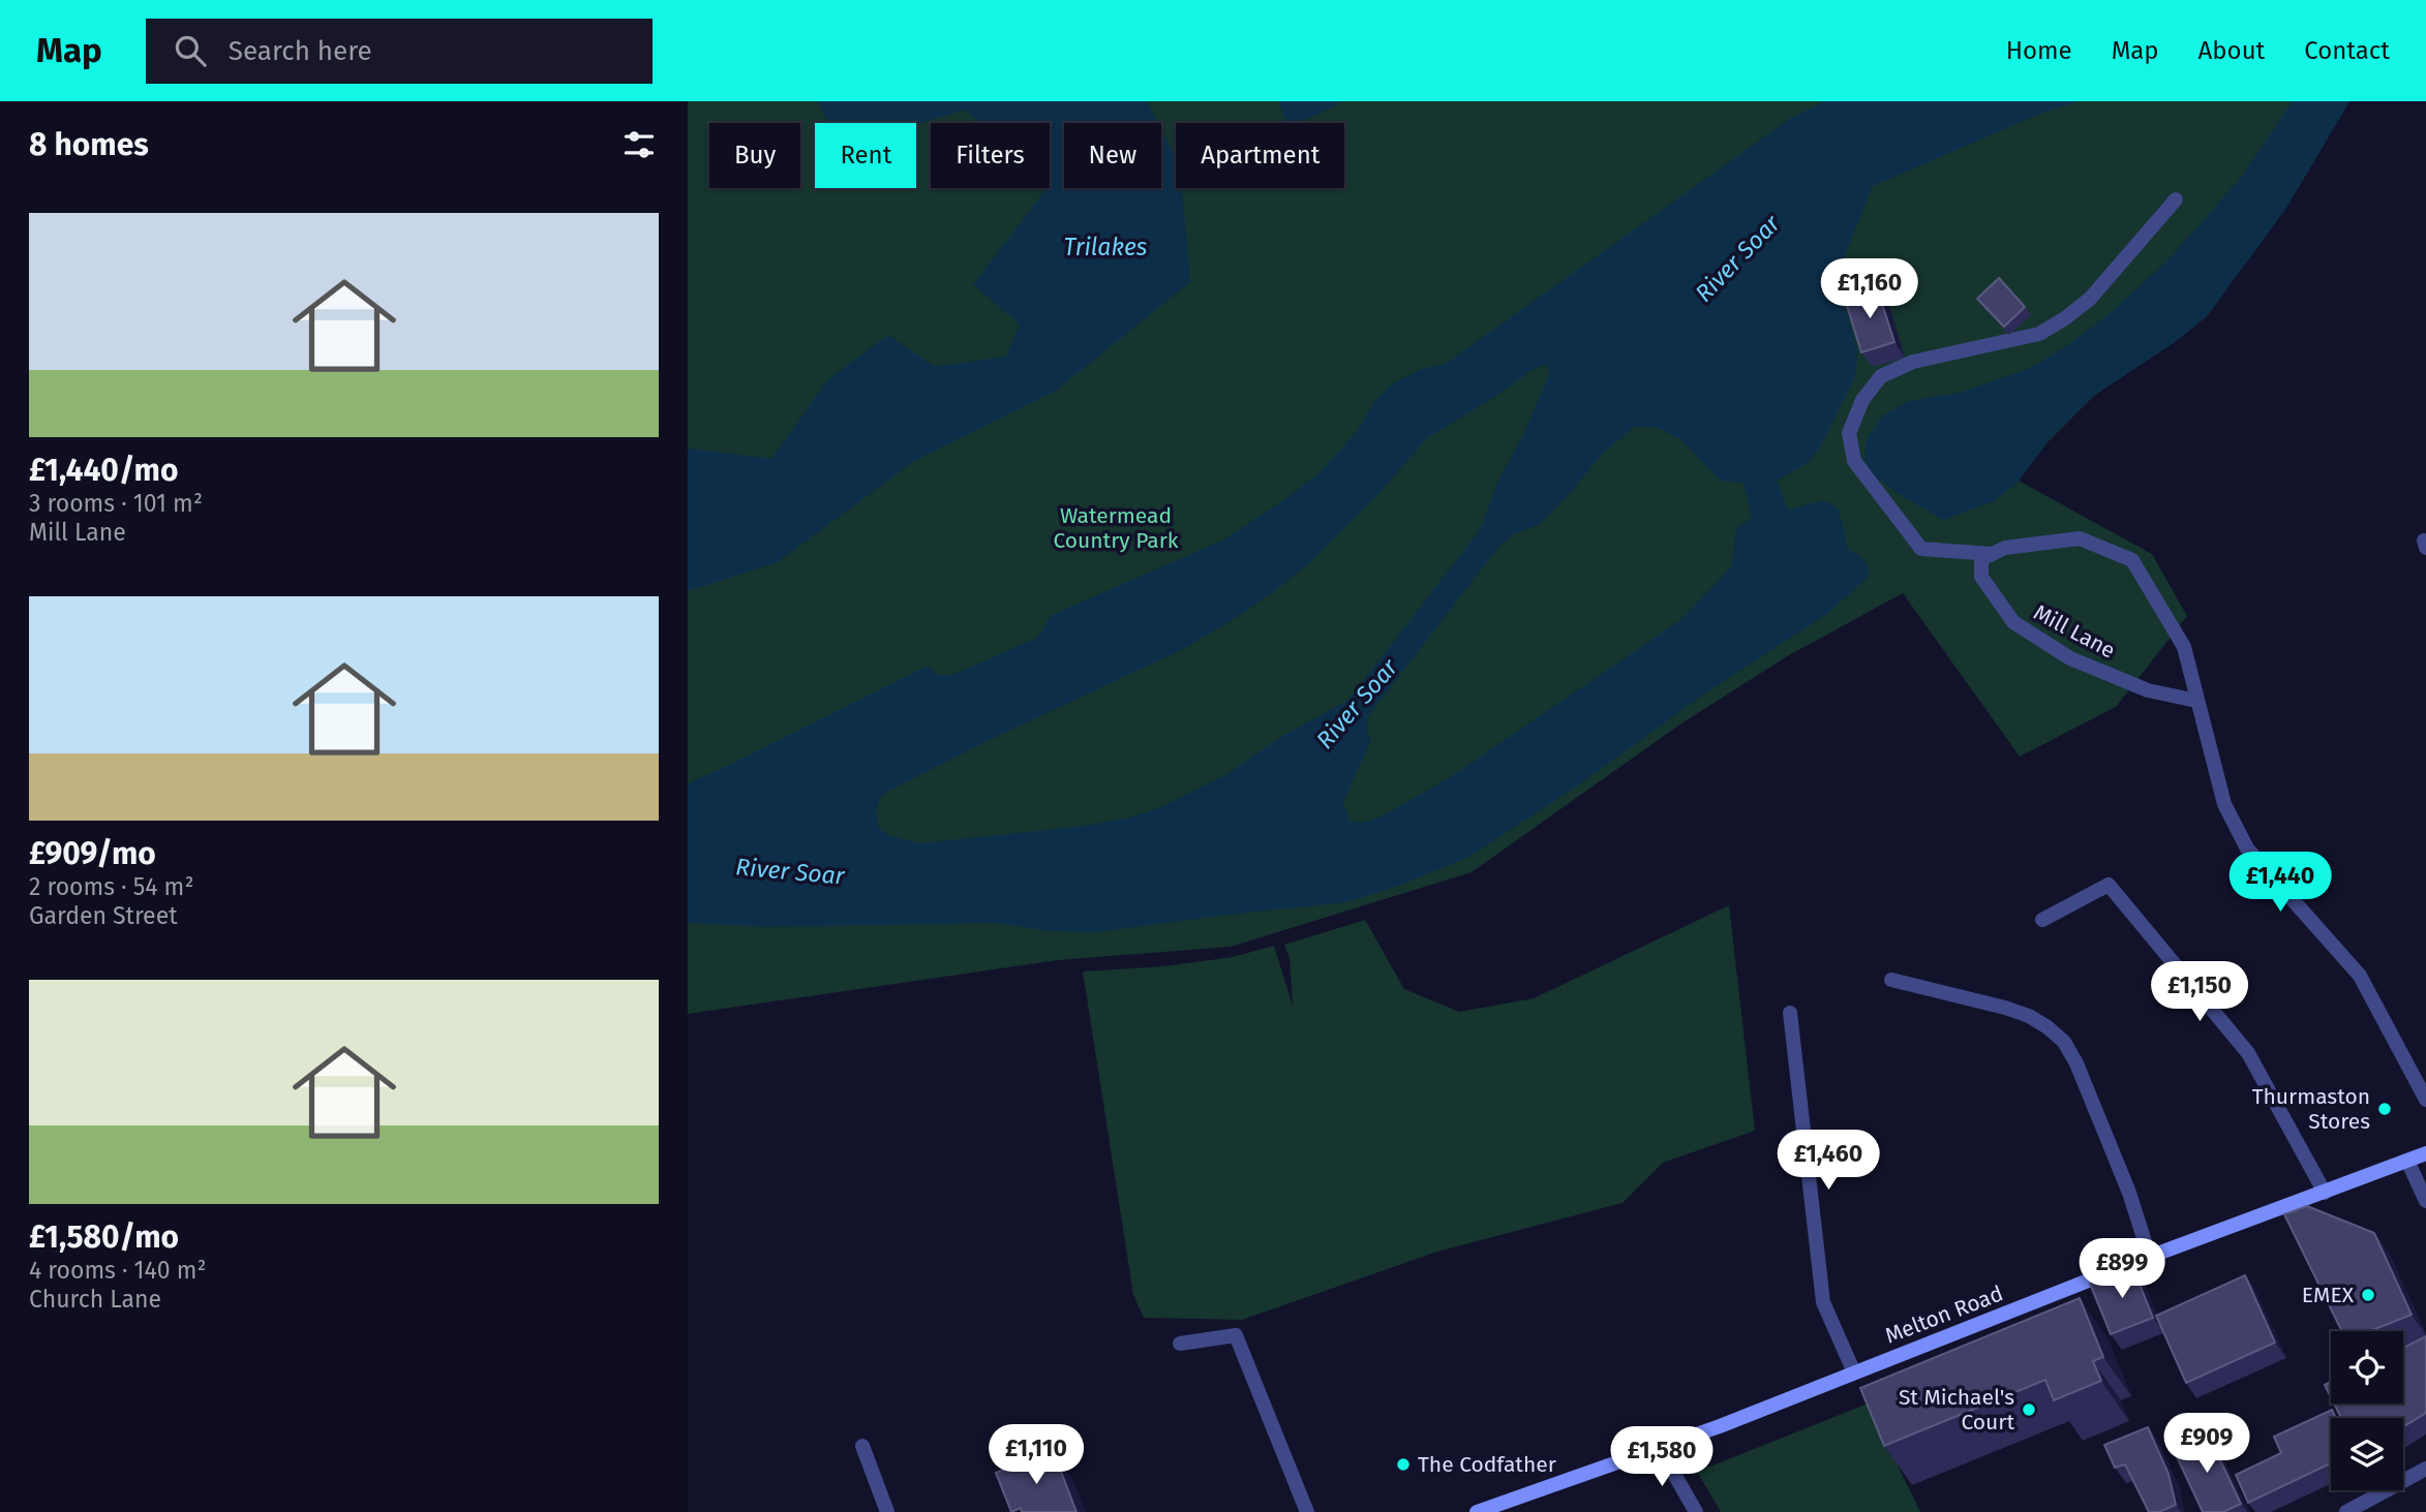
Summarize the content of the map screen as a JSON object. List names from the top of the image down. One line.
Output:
{"streets":{"street":["Mill Lane","Melton Road"]},"water":["Trilakes","River Soar"],"parks":["Watermead Country Park"],"places":["Thurmaston Stores","EMEX","St Michael's Court","The Codfather"],"page":{"header":"Map","search":"Search here","nav":["Home","Map","About","Contact"],"heading":"8 homes","chip":["Buy","Rent","Filters","New","Apartment"],"list":[{"name":"£1,440/mo","note":"3 rooms · 101 m² · Mill Lane"},{"name":"£909/mo","note":"2 rooms · 54 m² · Garden Street"},{"name":"£1,580/mo","note":"4 rooms · 140 m² · Church Lane"}],"price":["£1,160","£1,440","£1,150","£1,460","£899","£909","£1,110","£1,580"]}}
